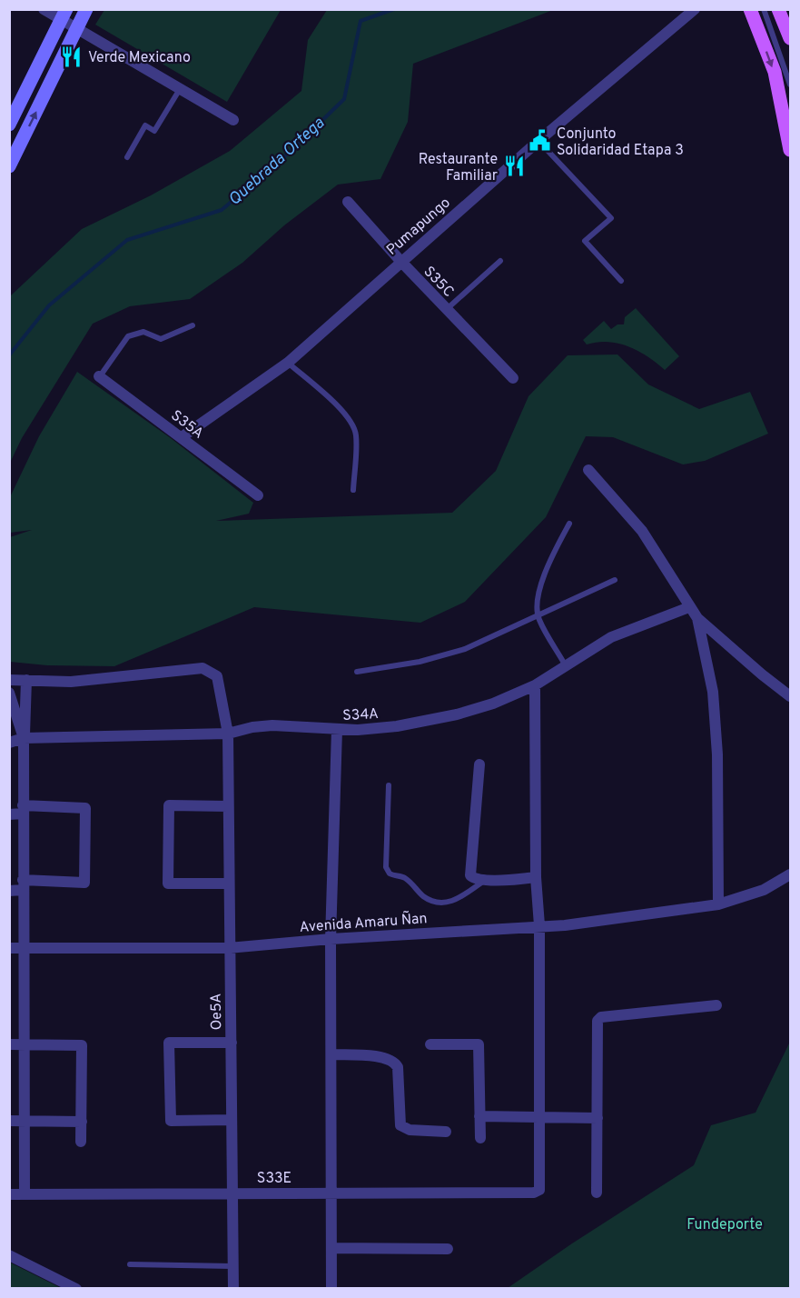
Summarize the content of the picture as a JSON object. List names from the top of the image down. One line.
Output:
{"streets":{"street":["Pumapungo","S35C","S35A","S34A","Avenida Amaru Ñan","Oe5A","S33E"]},"crossings":[["Pumapungo","S35C"],["Pumapungo","S35A"],["S34A","Oe5A"],["Avenida Amaru Ñan","Oe5A"],["Oe5A","S33E"]],"water":["Quebrada Ortega"],"parks":["Fundeporte"],"places":{"restaurant":["Verde Mexicano","Restaurante Familiar"],"public building":["Conjunto Solidaridad Etapa 3"]}}
